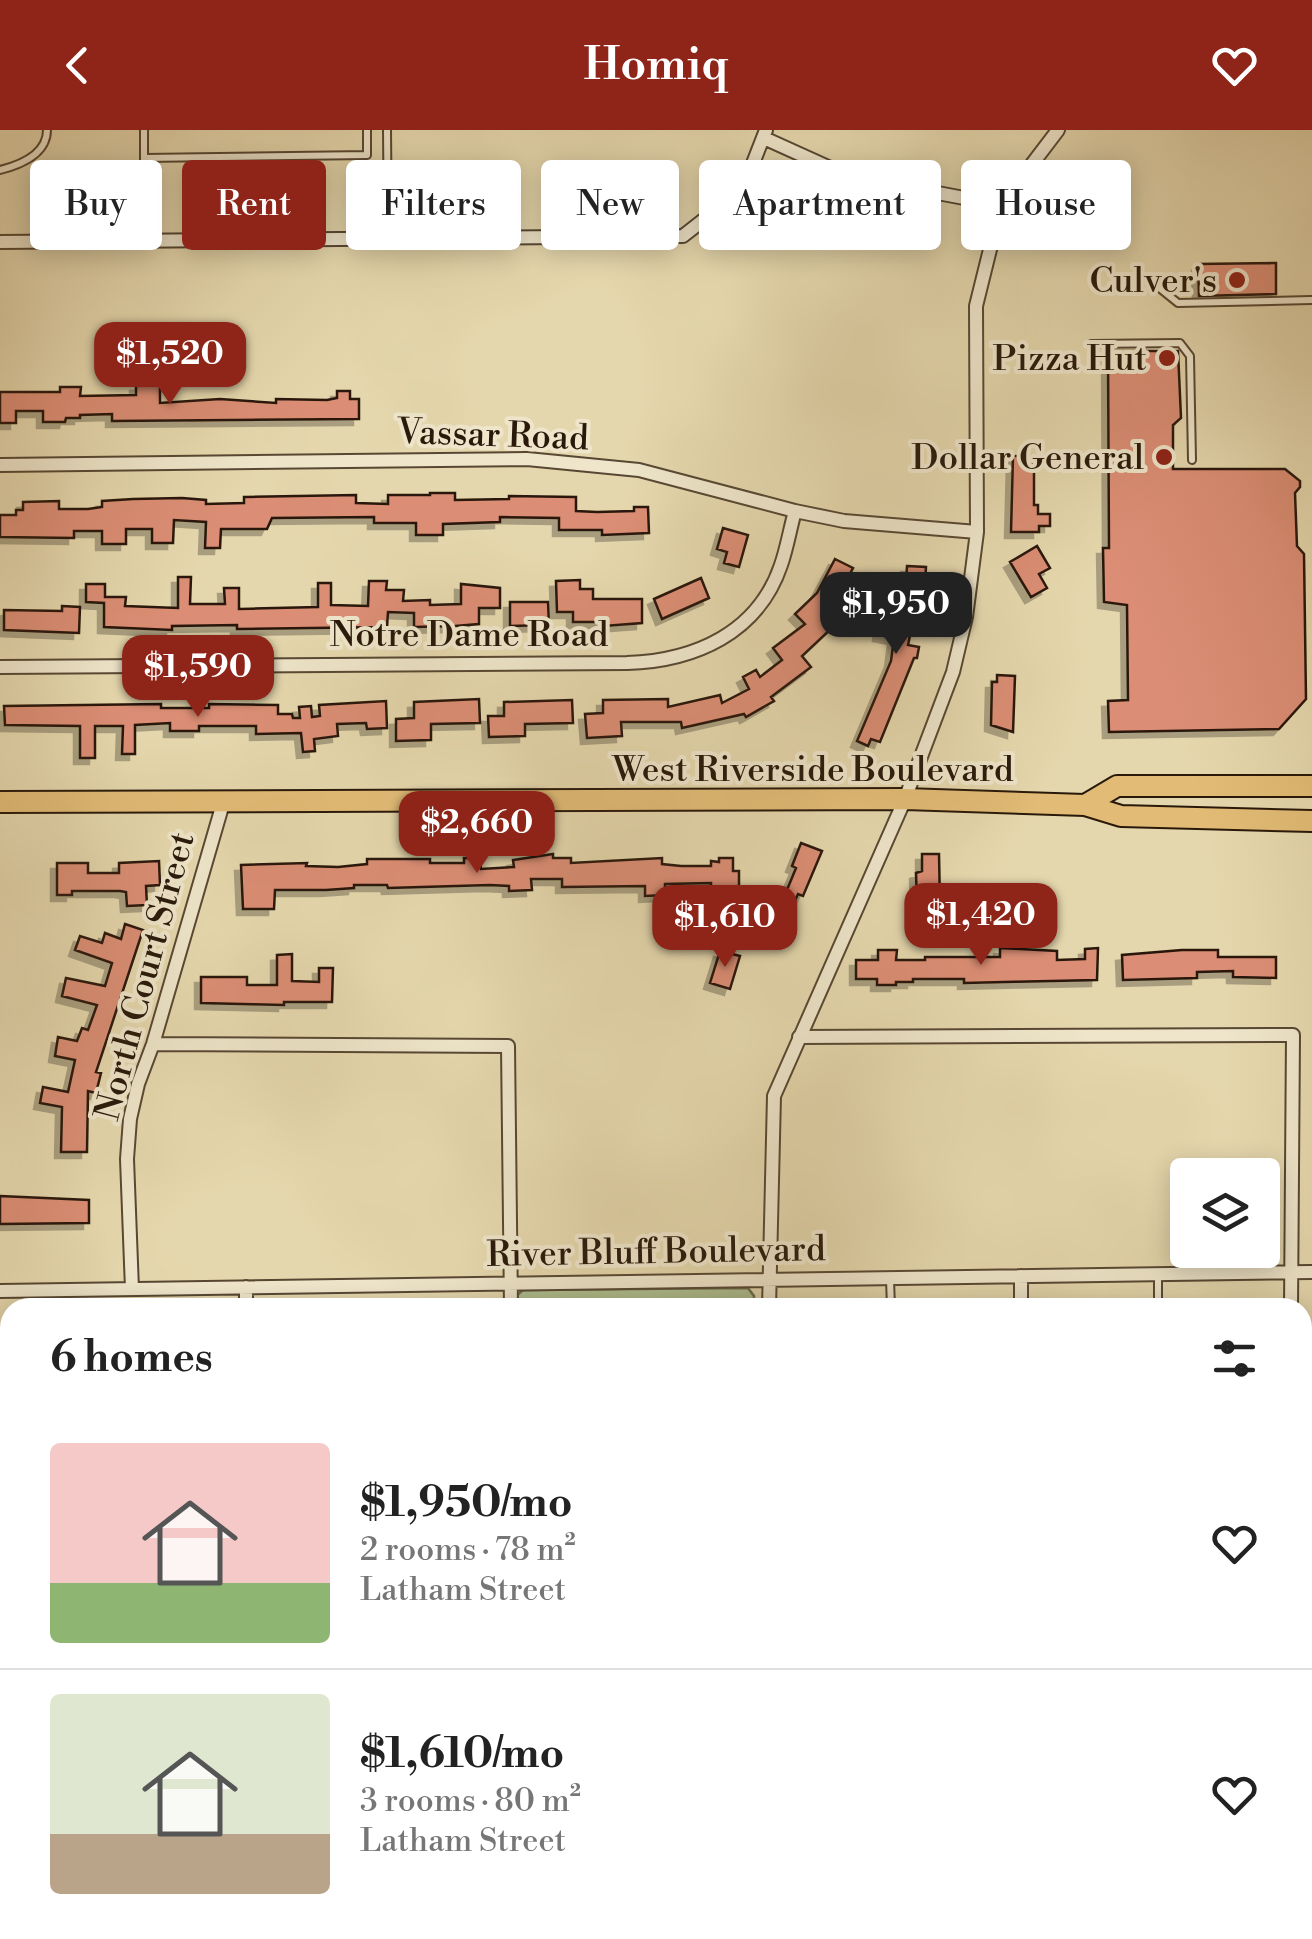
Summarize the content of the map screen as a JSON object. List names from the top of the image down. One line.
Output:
{"streets":{"main road":["West Riverside Boulevard"],"street":["Vassar Road","Notre Dame Road","North Court Street","River Bluff Boulevard"]},"crossings":[["Vassar Road","Notre Dame Road"],["West Riverside Boulevard","North Court Street"],["North Court Street","River Bluff Boulevard"]],"places":["Culver's","Pizza Hut","Dollar General"],"page":{"header":"Homiq","chip":["Buy","Rent","Filters","New","Apartment","House"],"price":["$1,520","$1,950","$1,590","$2,660","$1,420","$1,610"],"heading":"6 homes","list":[{"name":"$1,950/mo","note":"2 rooms · 78 m² · Latham Street"},{"name":"$1,610/mo","note":"3 rooms · 80 m² · Latham Street"}]}}
